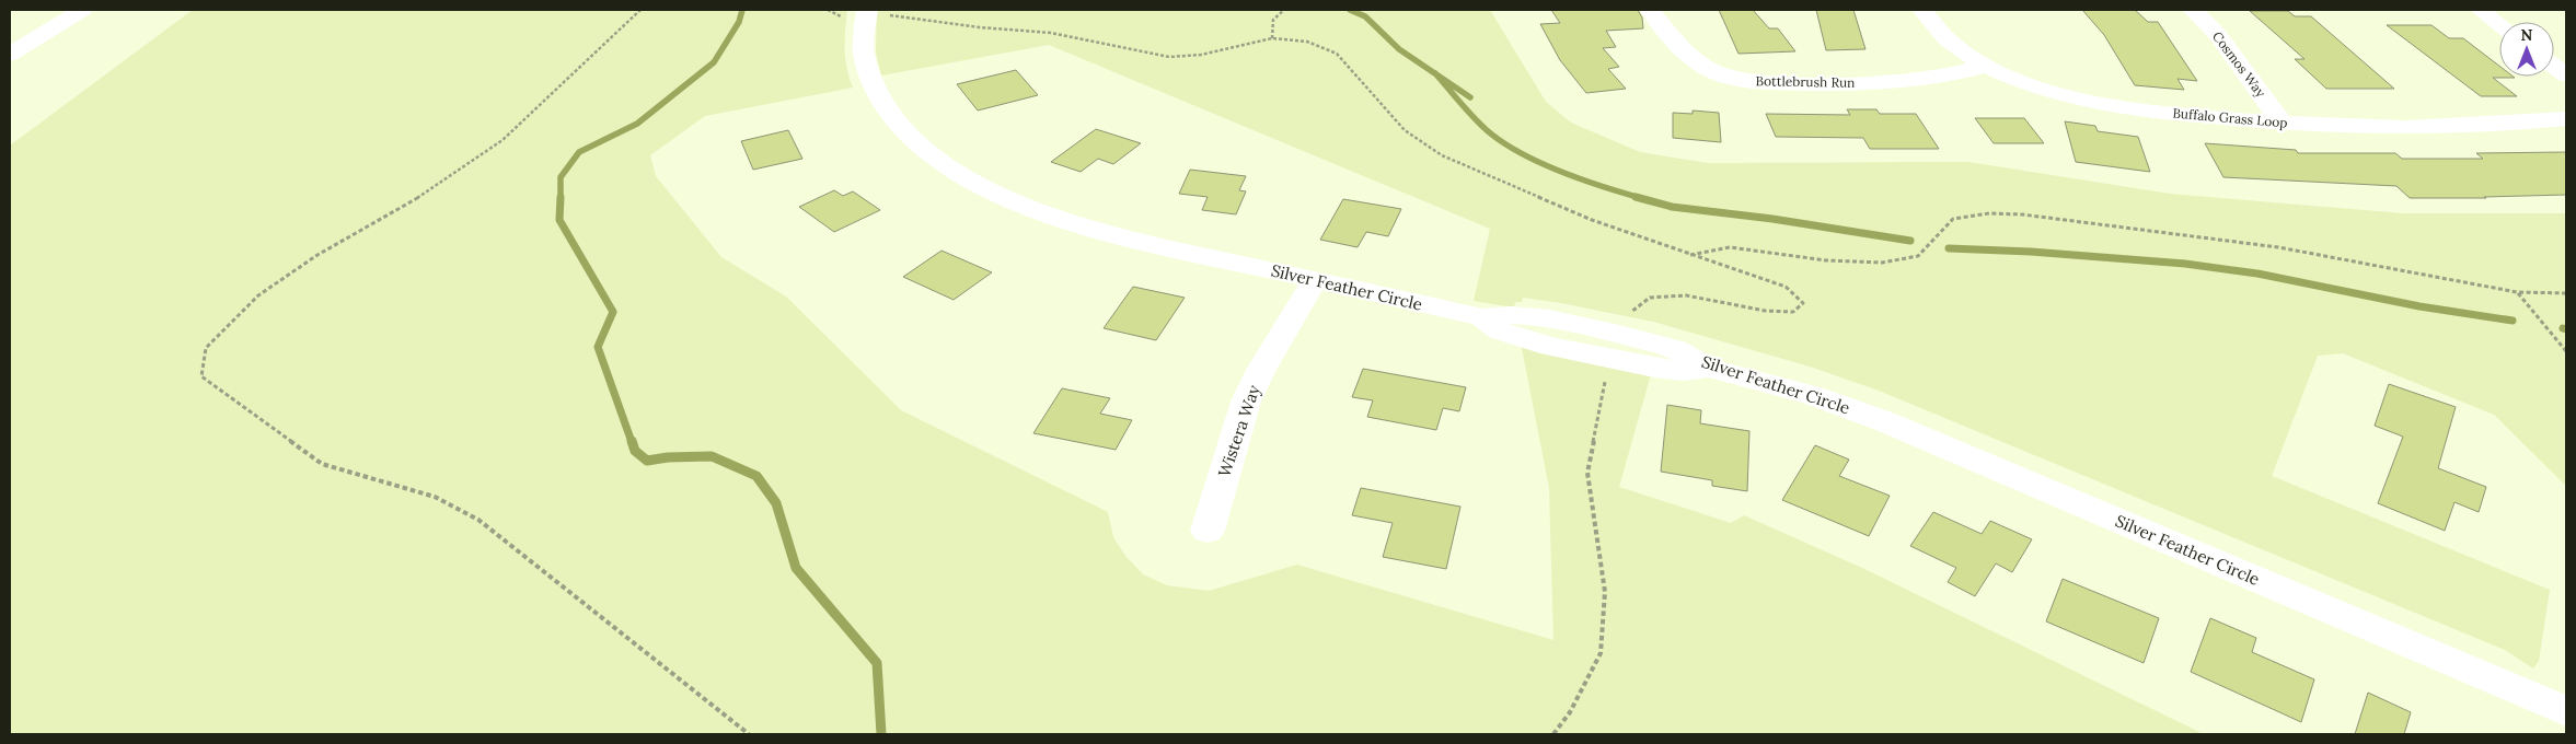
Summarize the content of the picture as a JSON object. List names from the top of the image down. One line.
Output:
{"streets":{"street":["Cosmos Way","Bottlebrush Run","Buffalo Grass Loop","Silver Feather Circle","Wistera Way"]},"crossings":[["Cosmos Way","Buffalo Grass Loop"],["Bottlebrush Run","Buffalo Grass Loop"],["Silver Feather Circle","Wistera Way"]],"north":"top"}
